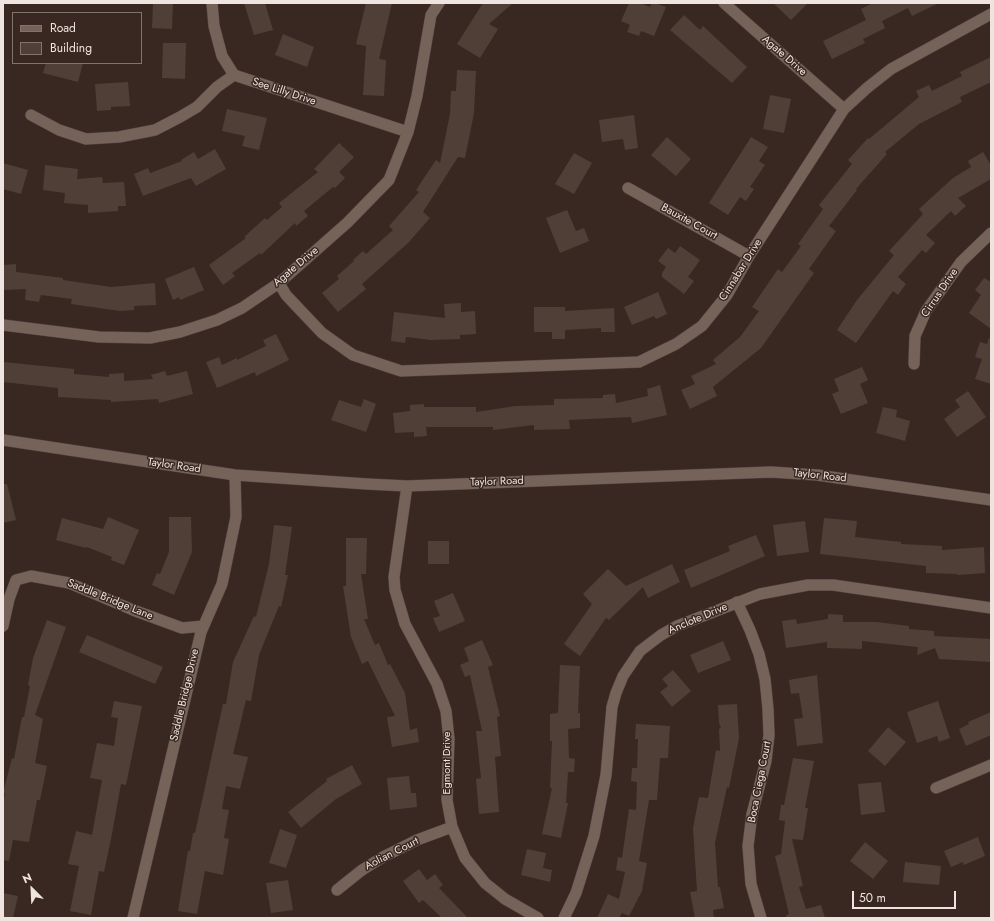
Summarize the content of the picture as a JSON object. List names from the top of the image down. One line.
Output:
{"streets":{"street":["Agate Drive","See Lilly Drive","Bauxite Court","Cinnabar Drive","Cirrus Drive","Taylor Road","Saddle Bridge Lane","Anclote Drive","Saddle Bridge Drive","Egmont Drive","Boca Ciega Court","Aolian Court"]},"crossings":[["Agate Drive","See Lilly Drive"],["Agate Drive","Cinnabar Drive"],["Bauxite Court","Cinnabar Drive"],["Taylor Road","Saddle Bridge Drive"],["Taylor Road","Egmont Drive"],["Saddle Bridge Lane","Saddle Bridge Drive"],["Anclote Drive","Boca Ciega Court"],["Egmont Drive","Aolian Court"]],"legend":["Road","Building"],"scale_bar":"50 m","north":"top left"}
